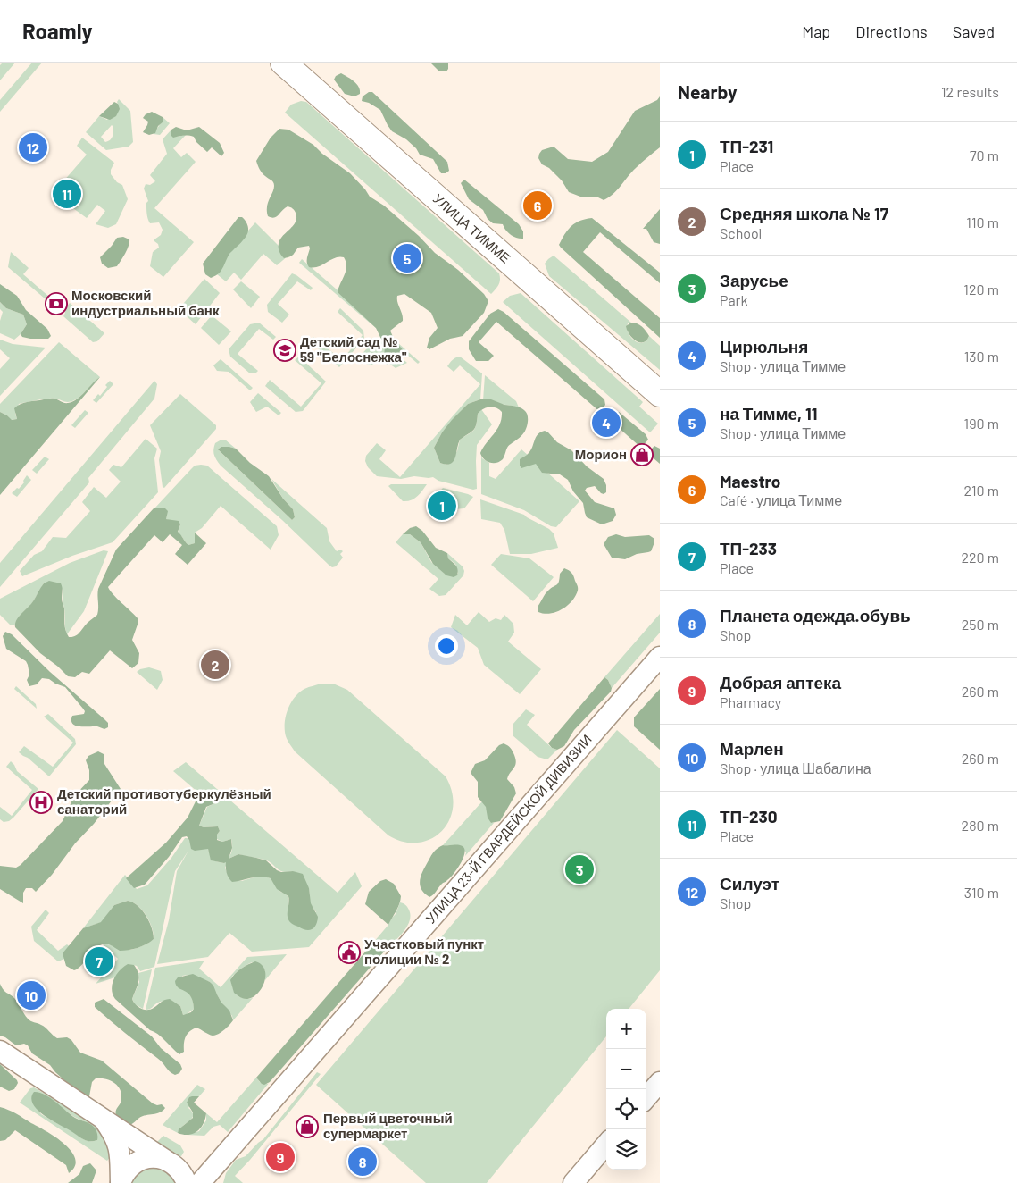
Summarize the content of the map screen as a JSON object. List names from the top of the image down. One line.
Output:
{"streets":{"main road":["УЛИЦА ТИММЕ"],"street":["УЛИЦА 23-Й ГВАРДЕЙСКОЙ ДИВИЗИИ"]},"places":{"bank":["Московский индустриальный банк"],"school or university":["Детский сад № 59 \"Белоснежка\""],"shop":["Морион","Первый цветочный супермаркет"],"hospital":["Детский противотуберкулёзный санаторий"],"public building":["Участковый пункт полиции № 2"]},"page":{"header":"Roamly","nav":["Map","Directions","Saved"],"heading":["Nearby","12 results"],"list":[{"mark":"1","name":"ТП-231","note":"Place","value":"70 m"},{"mark":"2","name":"Средняя школа № 17","note":"School","value":"110 m"},{"mark":"3","name":"Зарусье","note":"Park","value":"120 m"},{"mark":"4","name":"Цирюльня","note":"Shop · улица Тимме","value":"130 m"},{"mark":"5","name":"на Тимме, 11","note":"Shop · улица Тимме","value":"190 m"},{"mark":"6","name":"Maestro","note":"Café · улица Тимме","value":"210 m"},{"mark":"7","name":"ТП-233","note":"Place","value":"220 m"},{"mark":"8","name":"Планета одежда.обувь","note":"Shop","value":"250 m"},{"mark":"9","name":"Добрая аптека","note":"Pharmacy","value":"260 m"},{"mark":"10","name":"Марлен","note":"Shop · улица Шабалина","value":"260 m"},{"mark":"11","name":"ТП-230","note":"Place","value":"280 m"},{"mark":"12","name":"Силуэт","note":"Shop","value":"310 m"}],"pins":["12","11","6","5","4","1","2","3","7","10","9","8"],"map_buttons":["+","−"]}}
